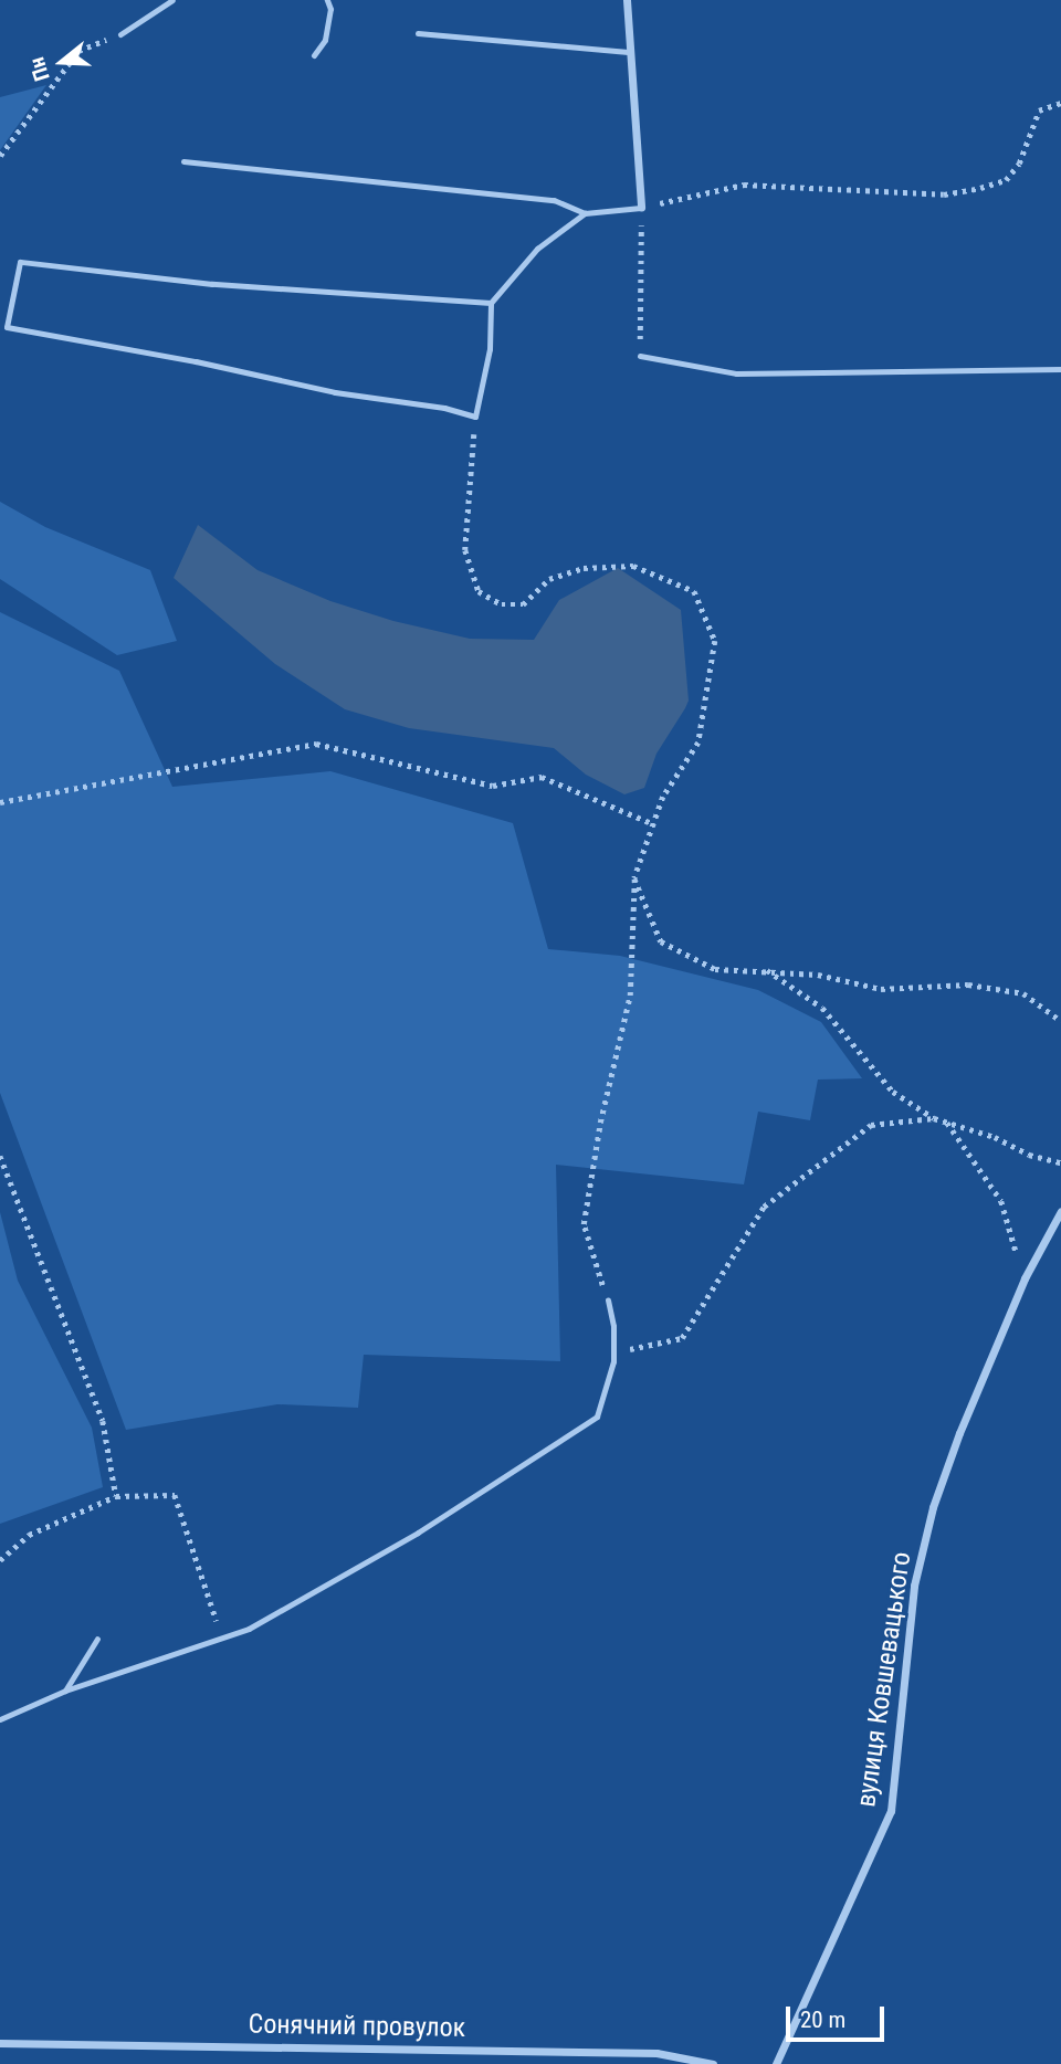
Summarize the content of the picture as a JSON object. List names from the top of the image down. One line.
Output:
{"streets":{"street":["вулиця Ковшевацького","Сонячний провулок"]},"scale_bar":"20 m","north":"left"}
